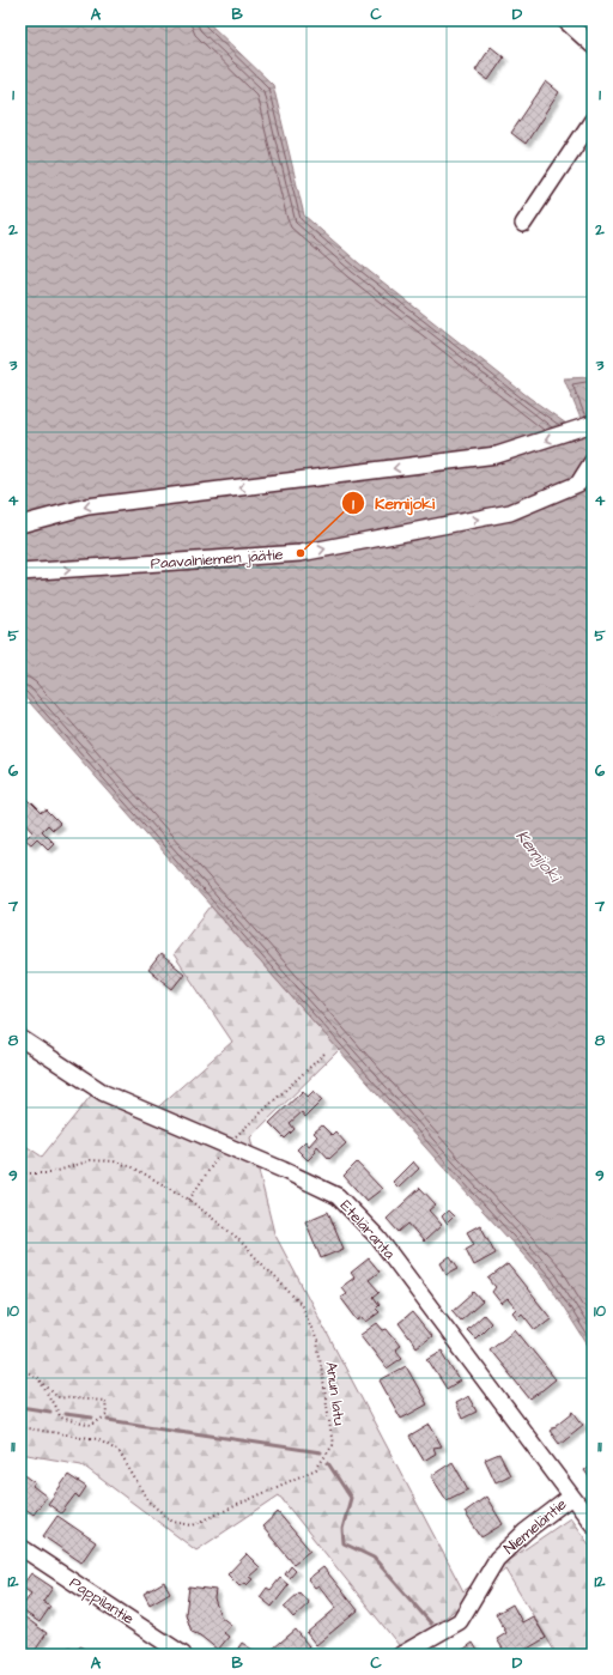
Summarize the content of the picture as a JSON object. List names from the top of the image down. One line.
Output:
{"streets":{"street":["Paavalniemen jäätie","Eteläranta","Niemeläntie","Pappilantie"],"path":["Anun latu"]},"crossings":[["Eteläranta","Niemeläntie"]],"water":["Kemijoki"],"places":["Kemijoki"],"grid":{"columns":["A","B","C","D"],"rows":["1","2","3","4","5","6","7","8","9","10","11","12"]}}
